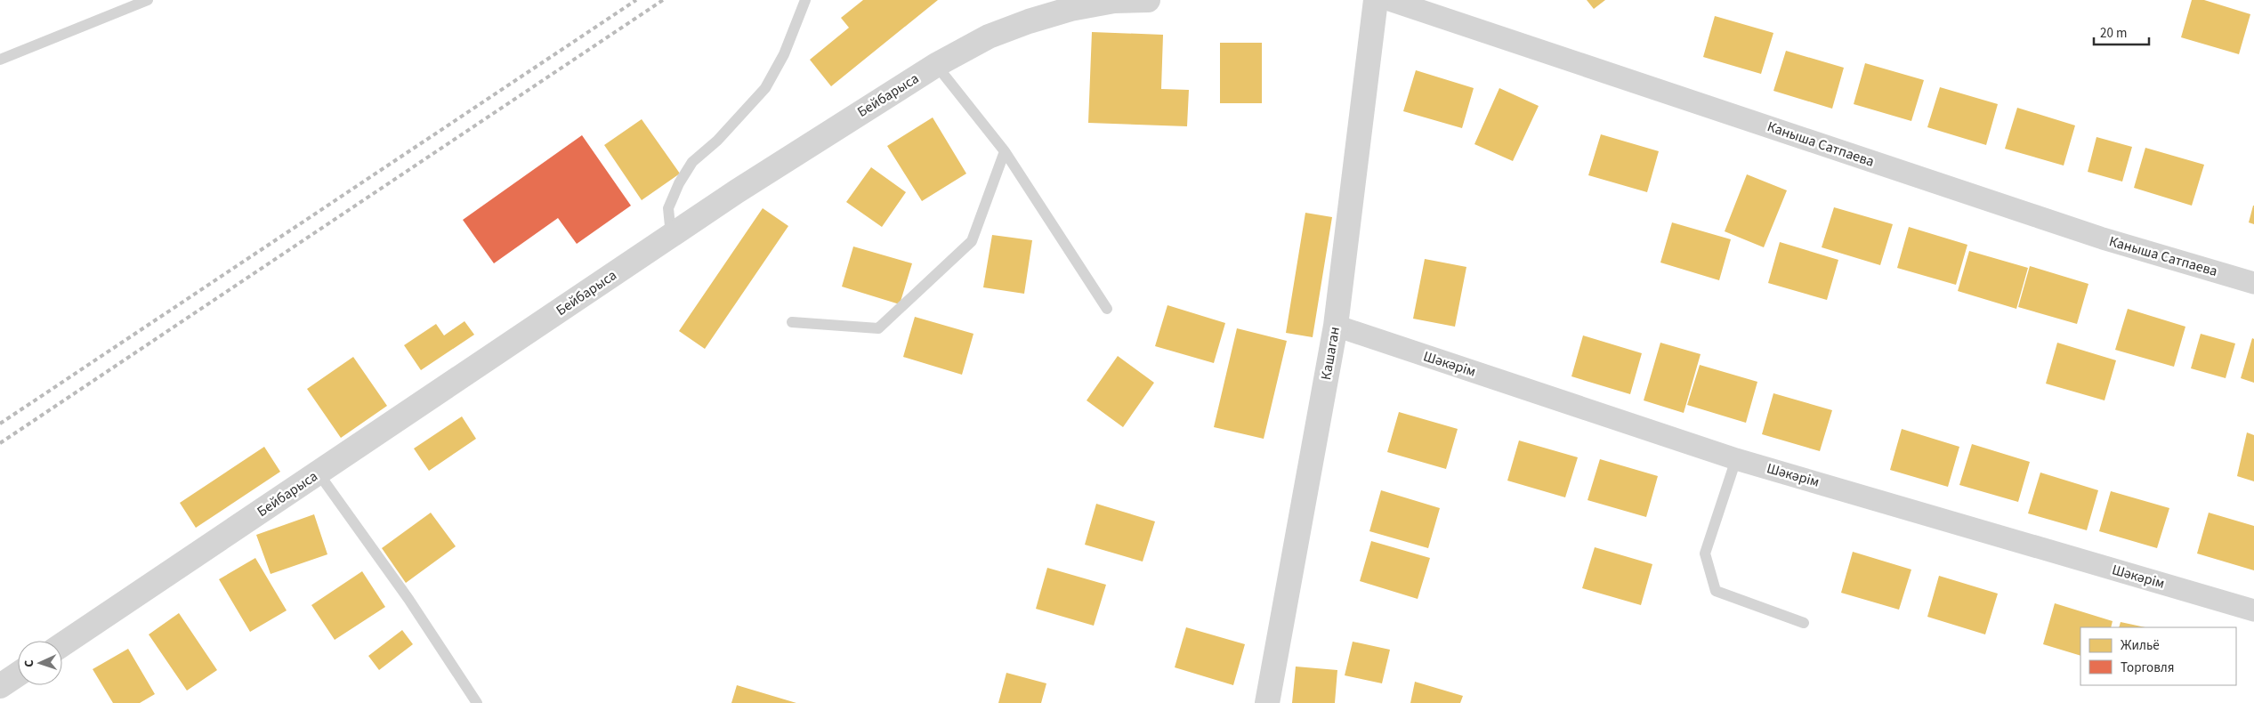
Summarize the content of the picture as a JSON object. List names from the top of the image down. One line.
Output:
{"streets":{"street":["Бейбарыса","Каныша Сатпаева","Кашаган","Шәкәрім"]},"crossings":[["Кашаган","Шәкәрім"]],"legend":["Жильё","Торговля"],"scale_bar":"20 m","north":"left"}
